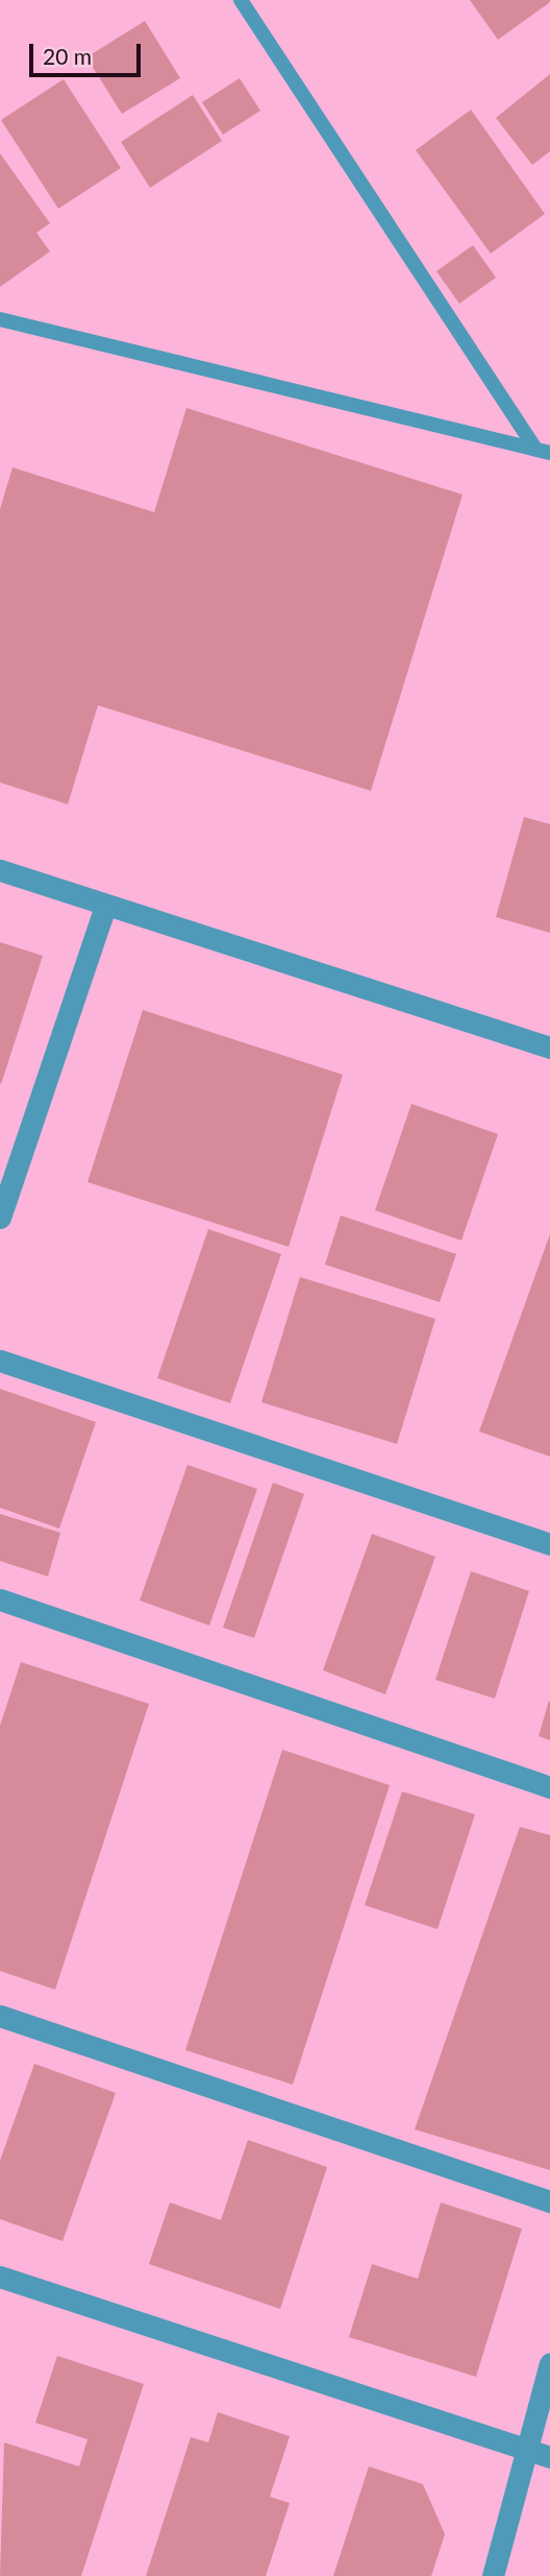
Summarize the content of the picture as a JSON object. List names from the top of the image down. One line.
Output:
{"scale_bar":"20 m"}
